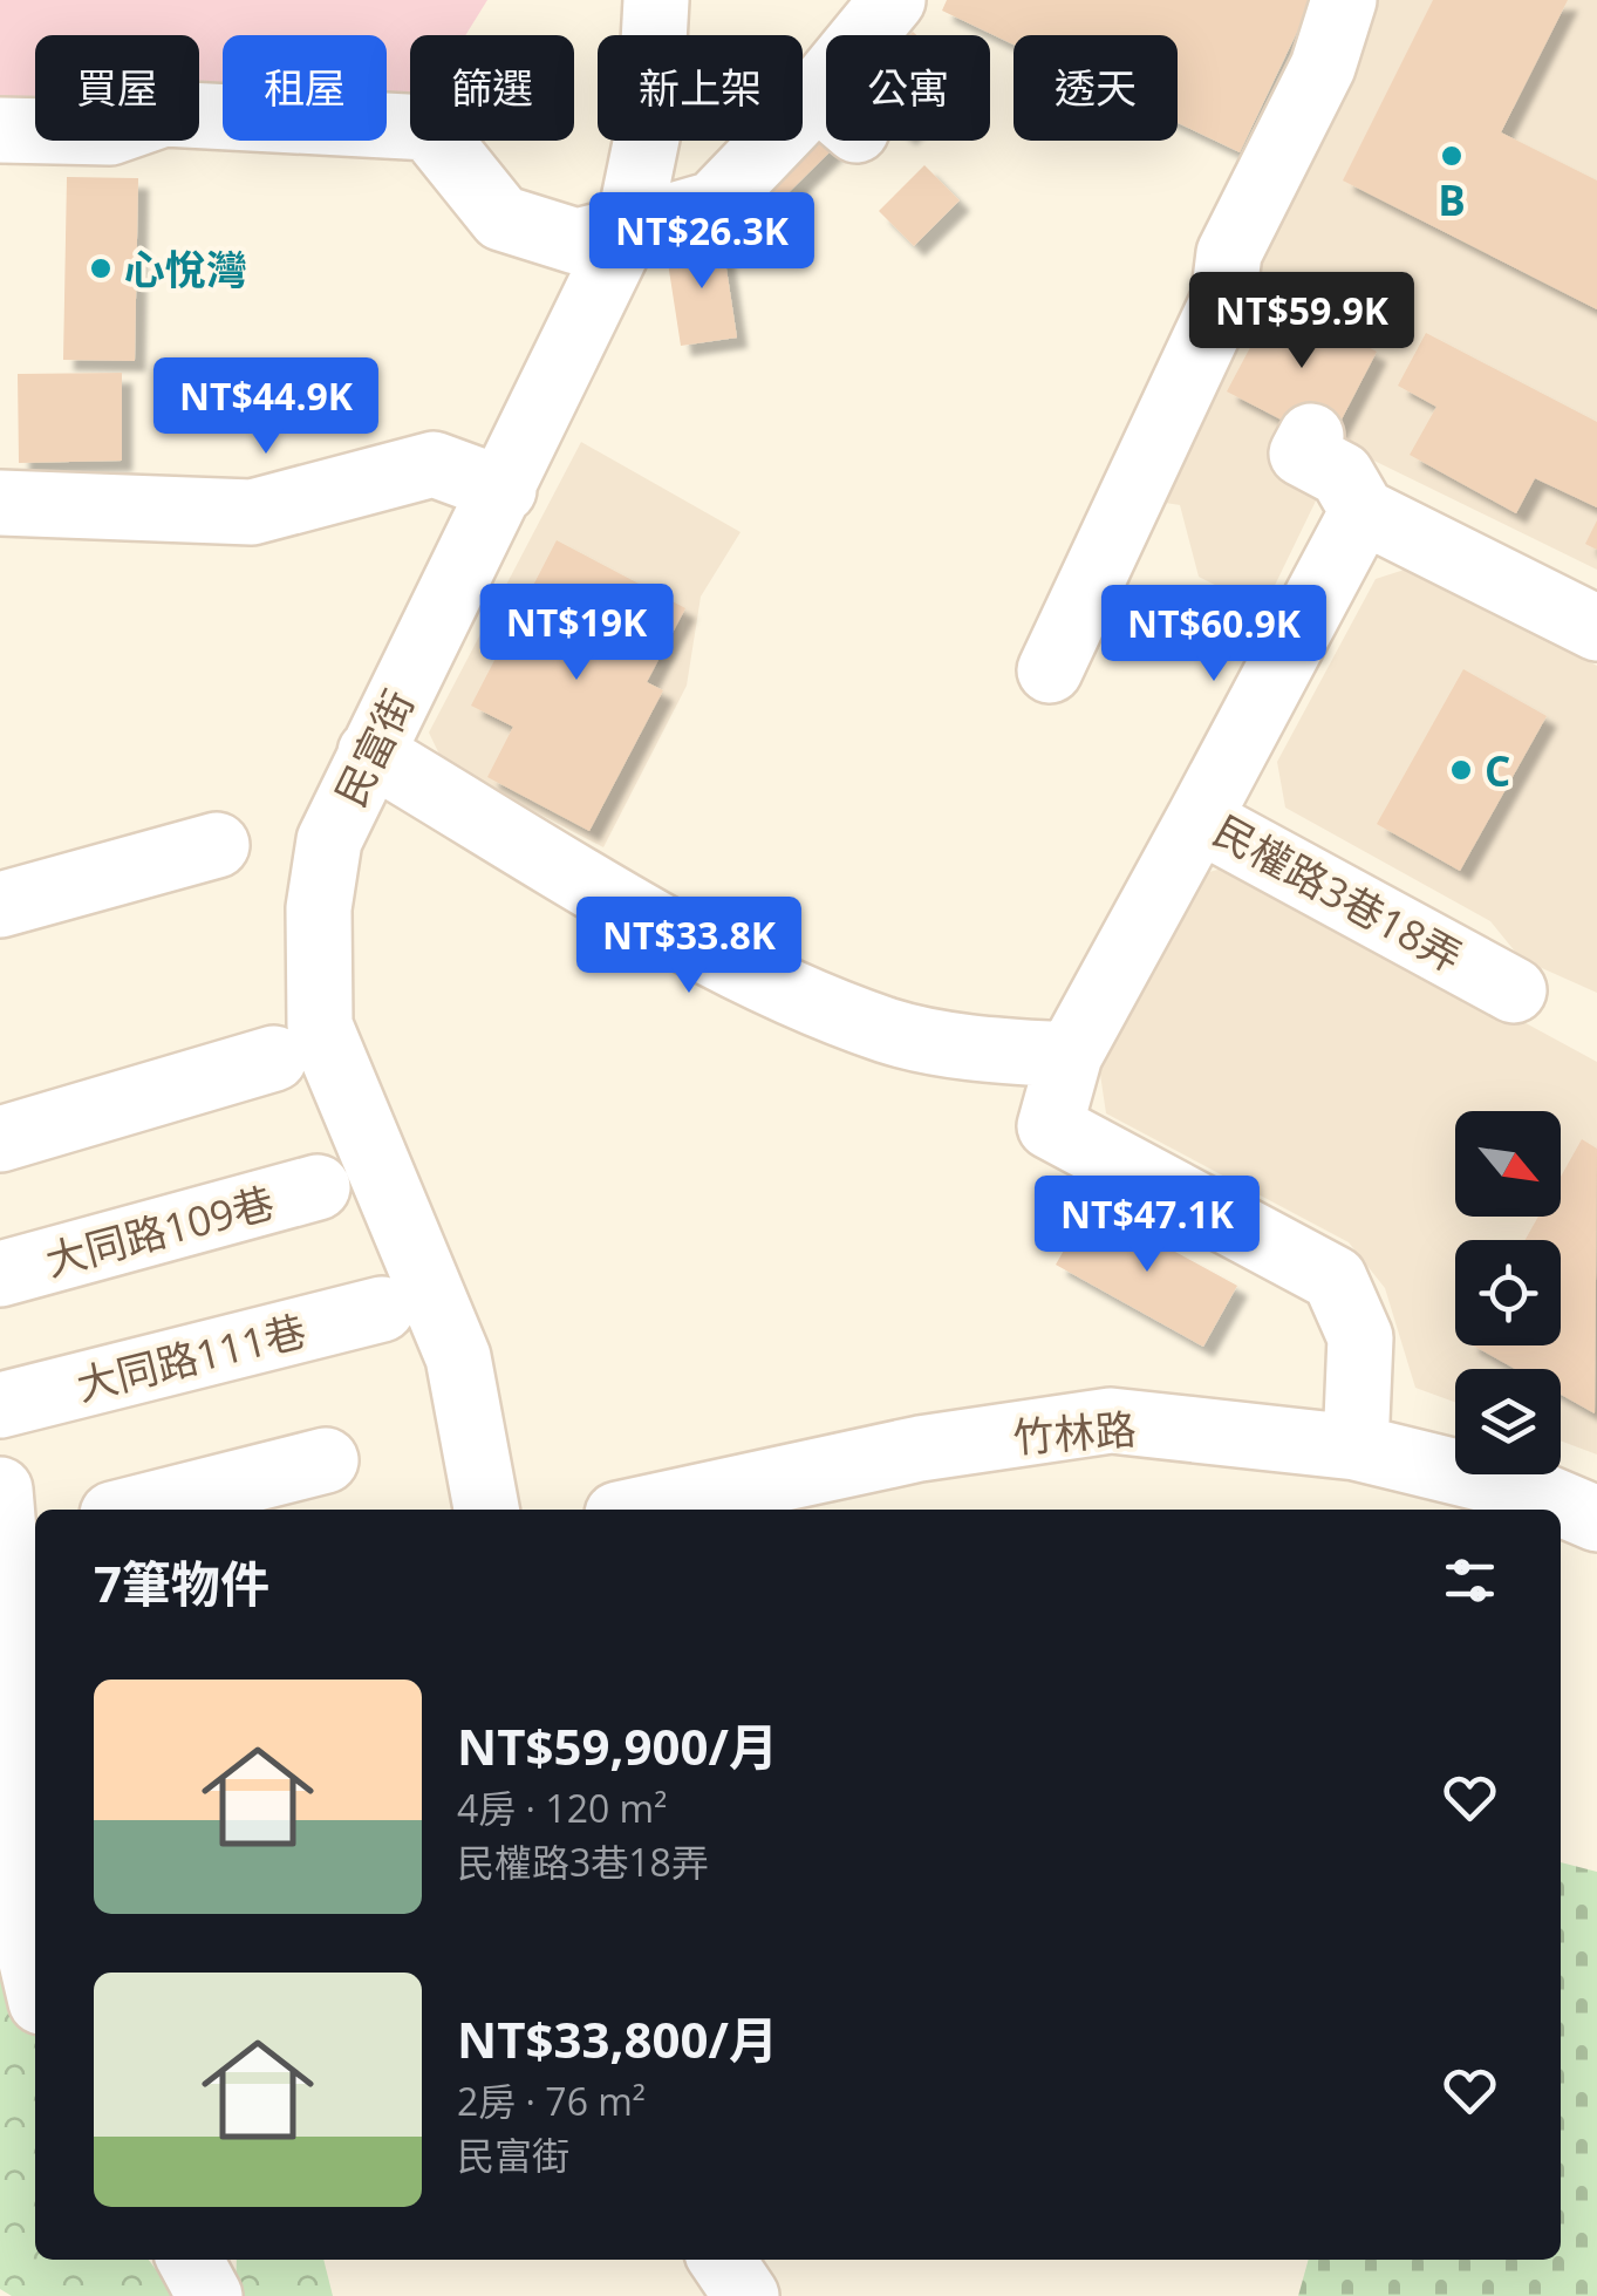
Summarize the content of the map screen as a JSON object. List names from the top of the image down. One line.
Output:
{"streets":{"street":["民富街","民權路3巷18弄","大同路109巷","大同路111巷","竹林路"]},"places":["B","心悅灣","C"],"north":"bottom right","page":{"chip":["買屋","租屋","篩選","新上架","公寓","透天"],"price":["NT$26.3K","NT$59.9K","NT$44.9K","NT$19K","NT$60.9K","NT$33.8K","NT$47.1K"],"heading":"7筆物件","list":[{"name":"NT$59,900/月","note":"4房 · 120 m² · 民權路3巷18弄"},{"name":"NT$33,800/月","note":"2房 · 76 m² · 民富街"}]}}
